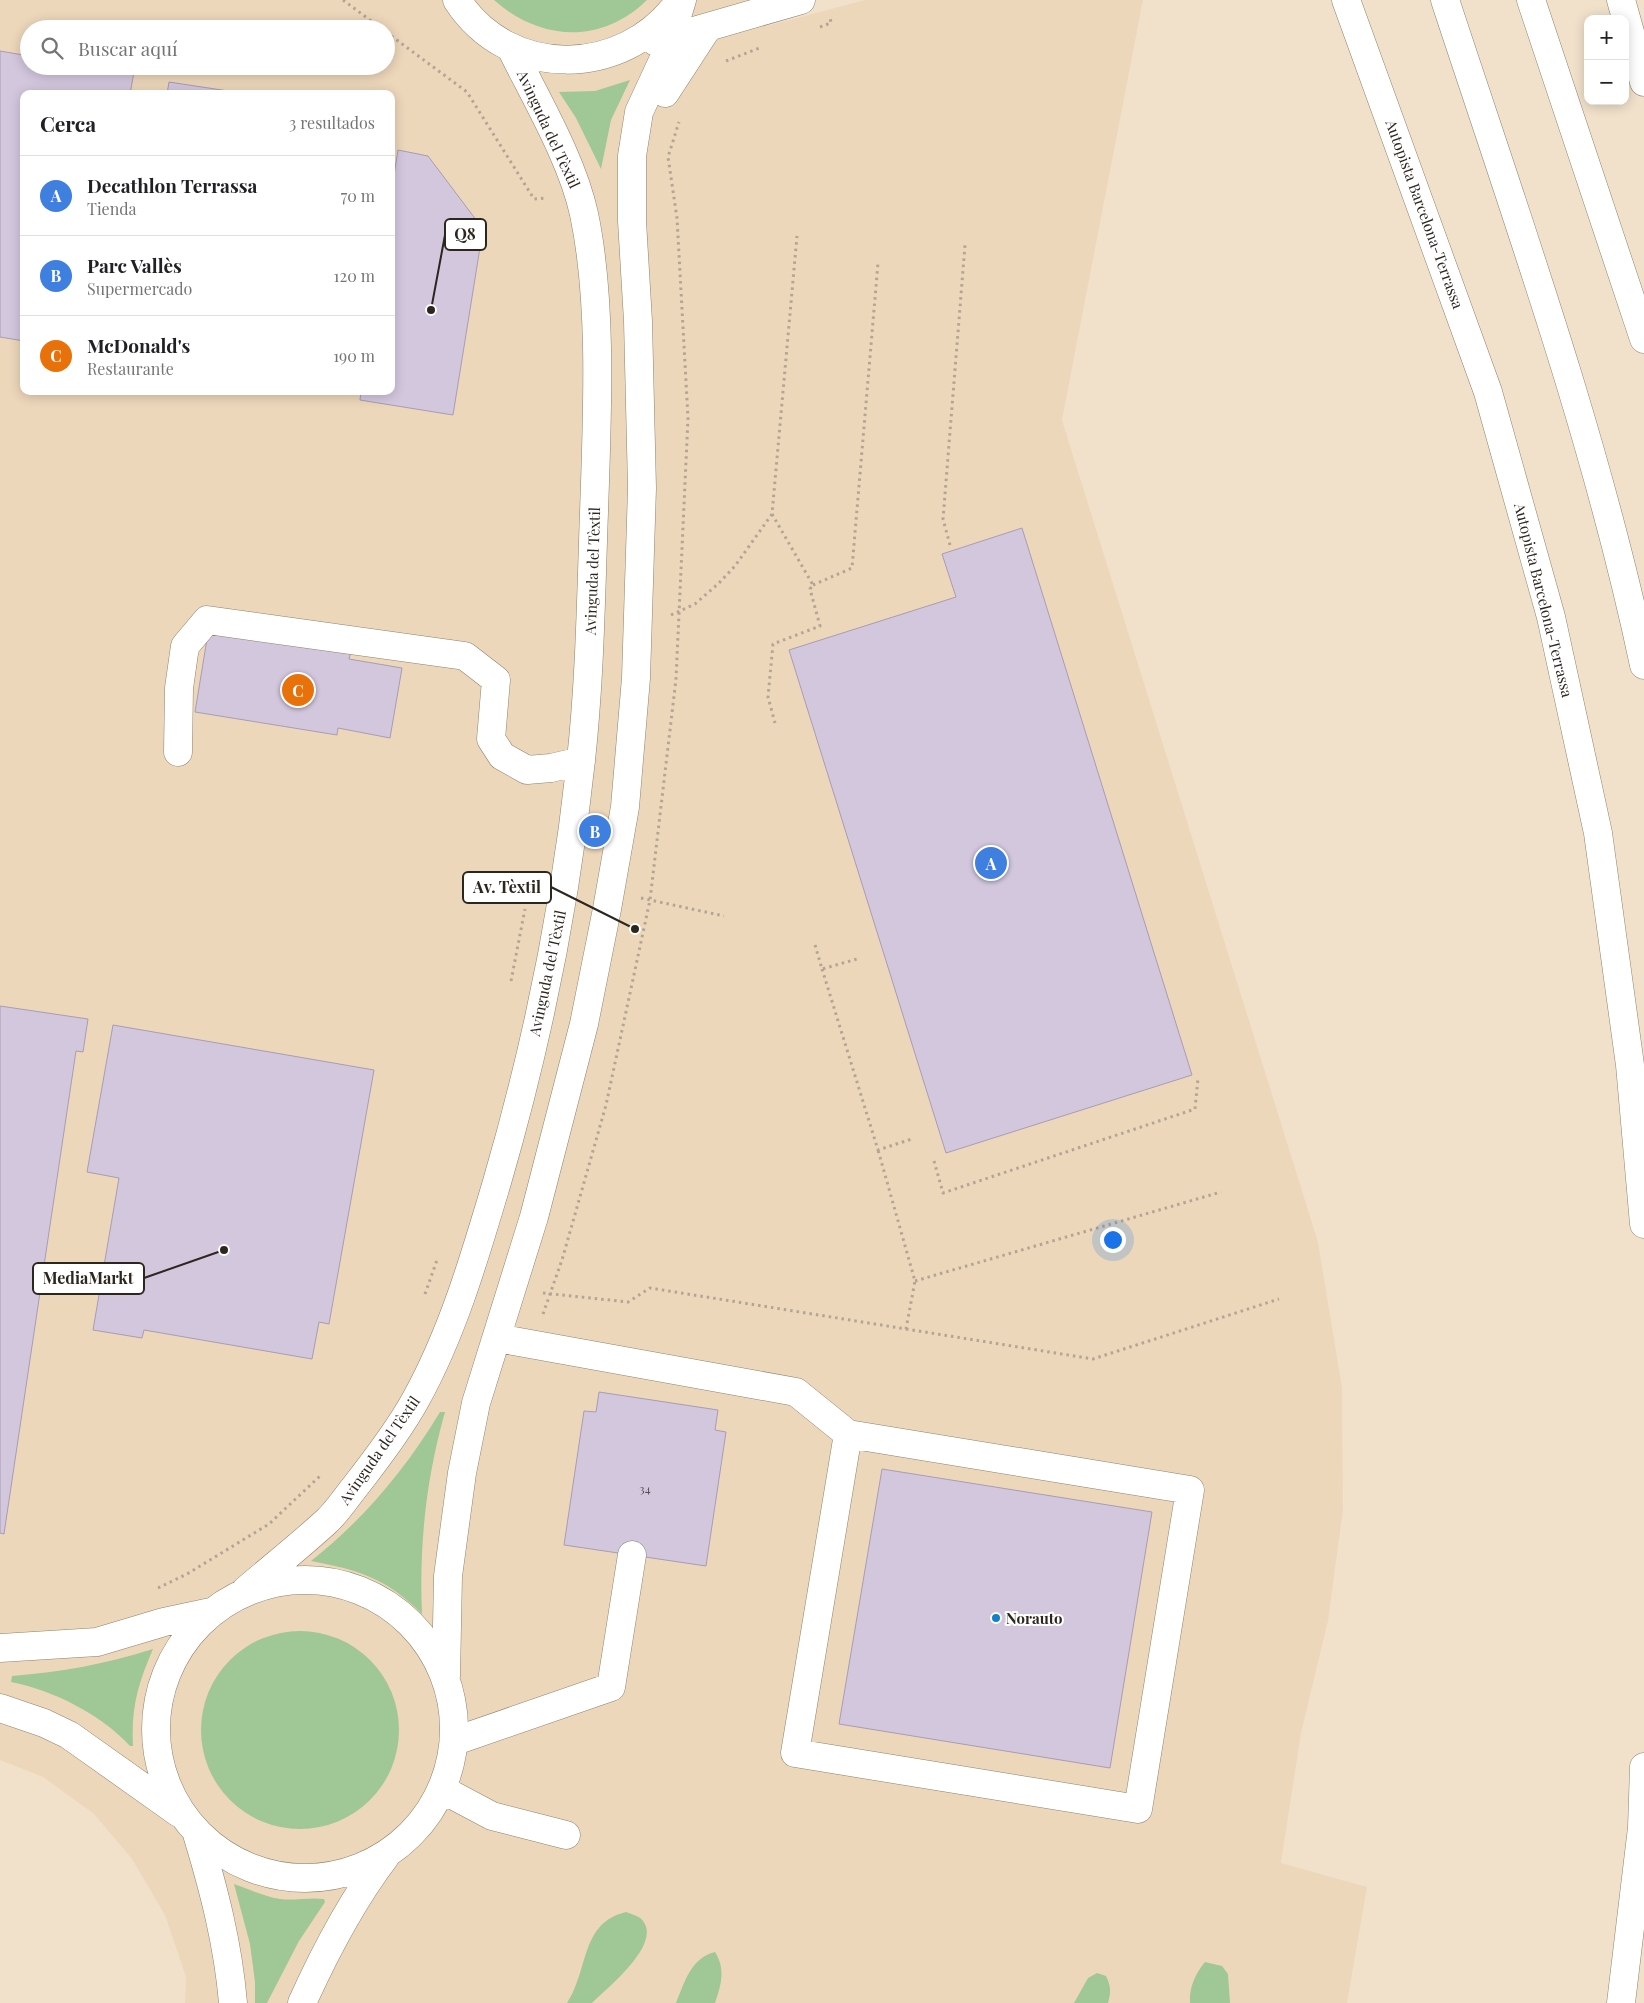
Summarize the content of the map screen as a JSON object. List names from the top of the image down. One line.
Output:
{"streets":{"main road":["Avinguda del Tèxtil","Autopista Barcelona-Terrassa"]},"places":["Q8","Av. Tèxtil","MediaMarkt","Norauto"],"house_numbers":["34"],"page":{"map_buttons":["+","−"],"search":"Buscar aquí","heading":["Cerca","3 resultados"],"list":[{"mark":"A","name":"Decathlon Terrassa","note":"Tienda","value":"70 m"},{"mark":"B","name":"Parc Vallès","note":"Supermercado","value":"120 m"},{"mark":"C","name":"McDonald's","note":"Restaurante","value":"190 m"}],"pins":["C","B","A"]}}
